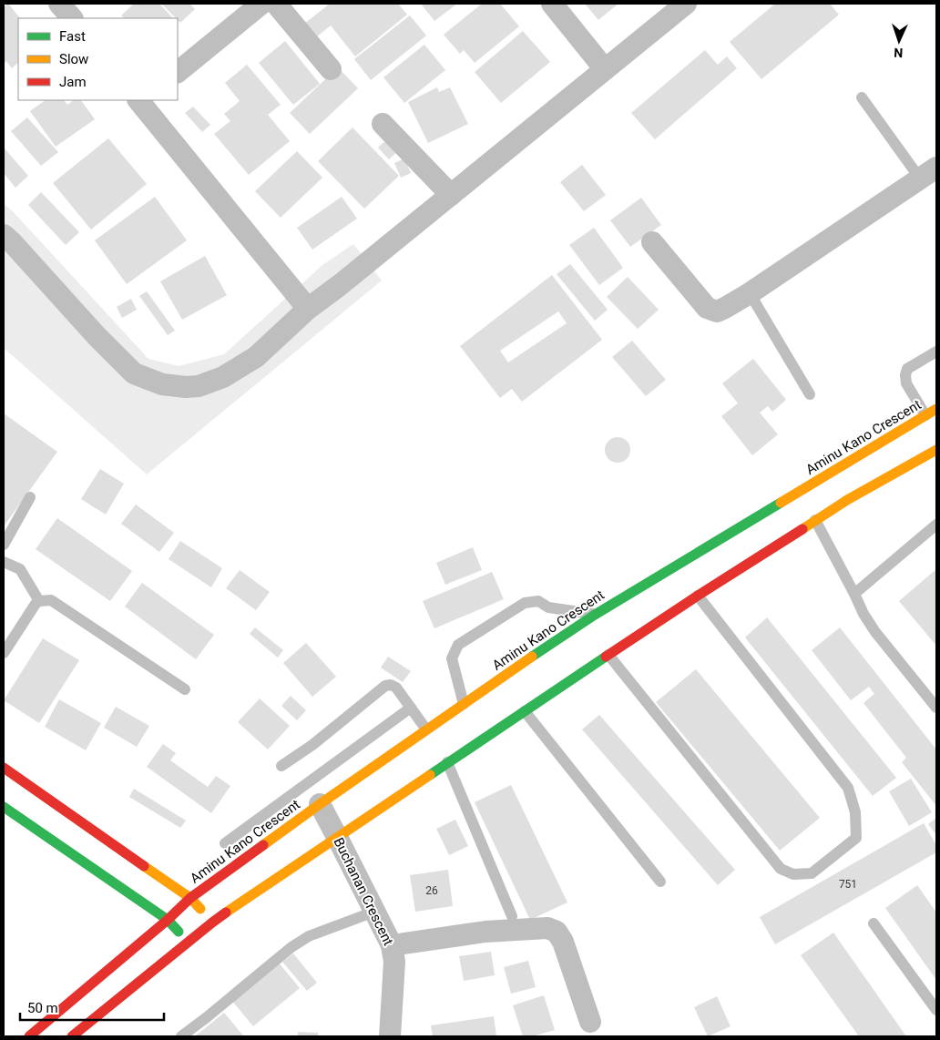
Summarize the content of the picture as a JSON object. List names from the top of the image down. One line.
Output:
{"streets":{"main road":["Aminu Kano Crescent"],"street":["Buchanan Crescent"]},"crossings":[["Aminu Kano Crescent","Buchanan Crescent"]],"house_numbers":["751","26"],"legend":["Fast","Slow","Jam"],"scale_bar":"50 m","north":"bottom"}
